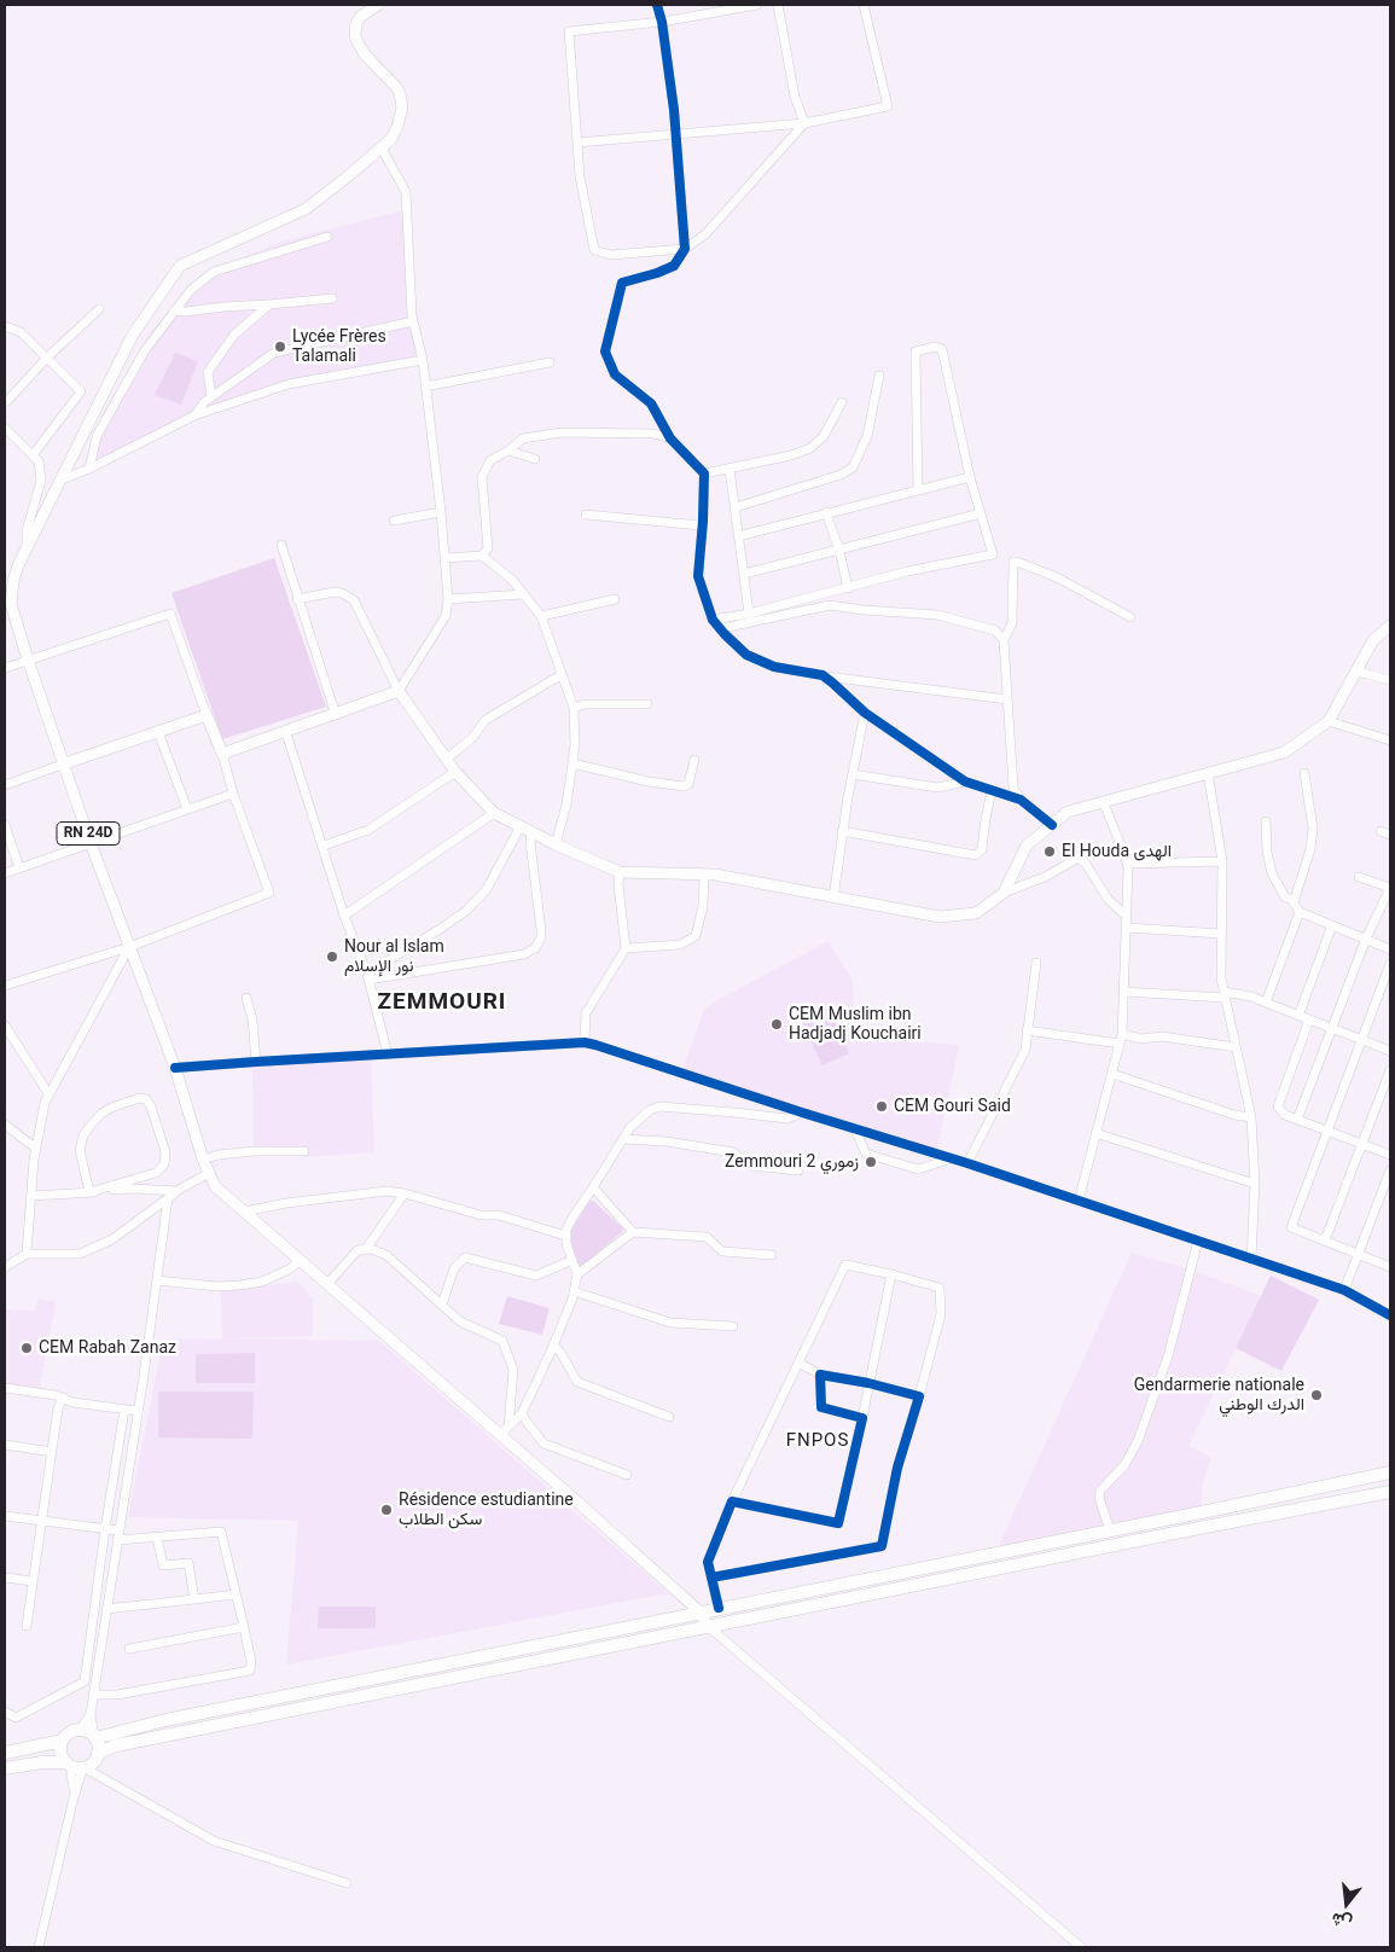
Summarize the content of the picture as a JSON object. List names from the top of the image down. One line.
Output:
{"streets":{"main road":["RN 24D"]},"districts":["ZEMMOURI","FNPOS"],"places":["Lycée Frères Talamali","El Houda الهدى","Nour al Islam نور الإسلام","CEM Muslim ibn Hadjadj Kouchairi","CEM Gouri Said","Zemmouri 2 زموري","CEM Rabah Zanaz","Gendarmerie nationale الدرك الوطني","Résidence estudiantine سكن الطلاب"],"north":"bottom"}
